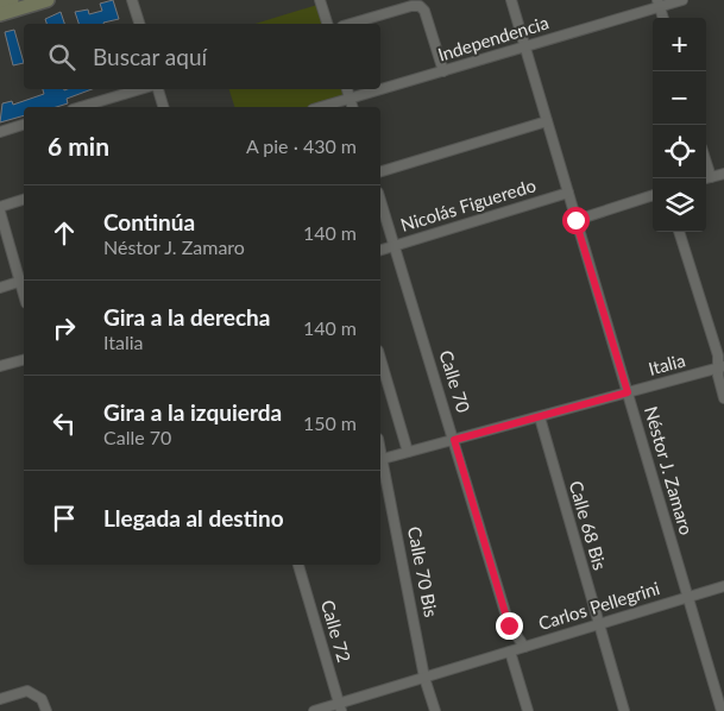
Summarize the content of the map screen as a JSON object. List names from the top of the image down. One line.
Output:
{"streets":{"street":["Independencia","Nicolás Figueredo","Italia","Calle 70","Néstor J. Zamaro","Calle 68 Bis","Calle 70 Bis","Carlos Pellegrini","Calle 72"]},"crossings":[["Independencia","Néstor J. Zamaro"],["Nicolás Figueredo","Calle 70"],["Nicolás Figueredo","Néstor J. Zamaro"],["Italia","Calle 70"],["Italia","Néstor J. Zamaro"],["Italia","Calle 68 Bis"],["Italia","Calle 70 Bis"],["Calle 70","Carlos Pellegrini"],["Néstor J. Zamaro","Carlos Pellegrini"],["Calle 68 Bis","Carlos Pellegrini"],["Calle 70 Bis","Carlos Pellegrini"],["Carlos Pellegrini","Calle 72"]],"page":{"map_buttons":["+","−"],"search":"Buscar aquí","heading":["6 min","A pie · 430 m"],"list":[["Continúa","Néstor J. Zamaro","140 m"],["Gira a la derecha","Italia","140 m"],["Gira a la izquierda","Calle 70","150 m"],"Llegada al destino"]}}
